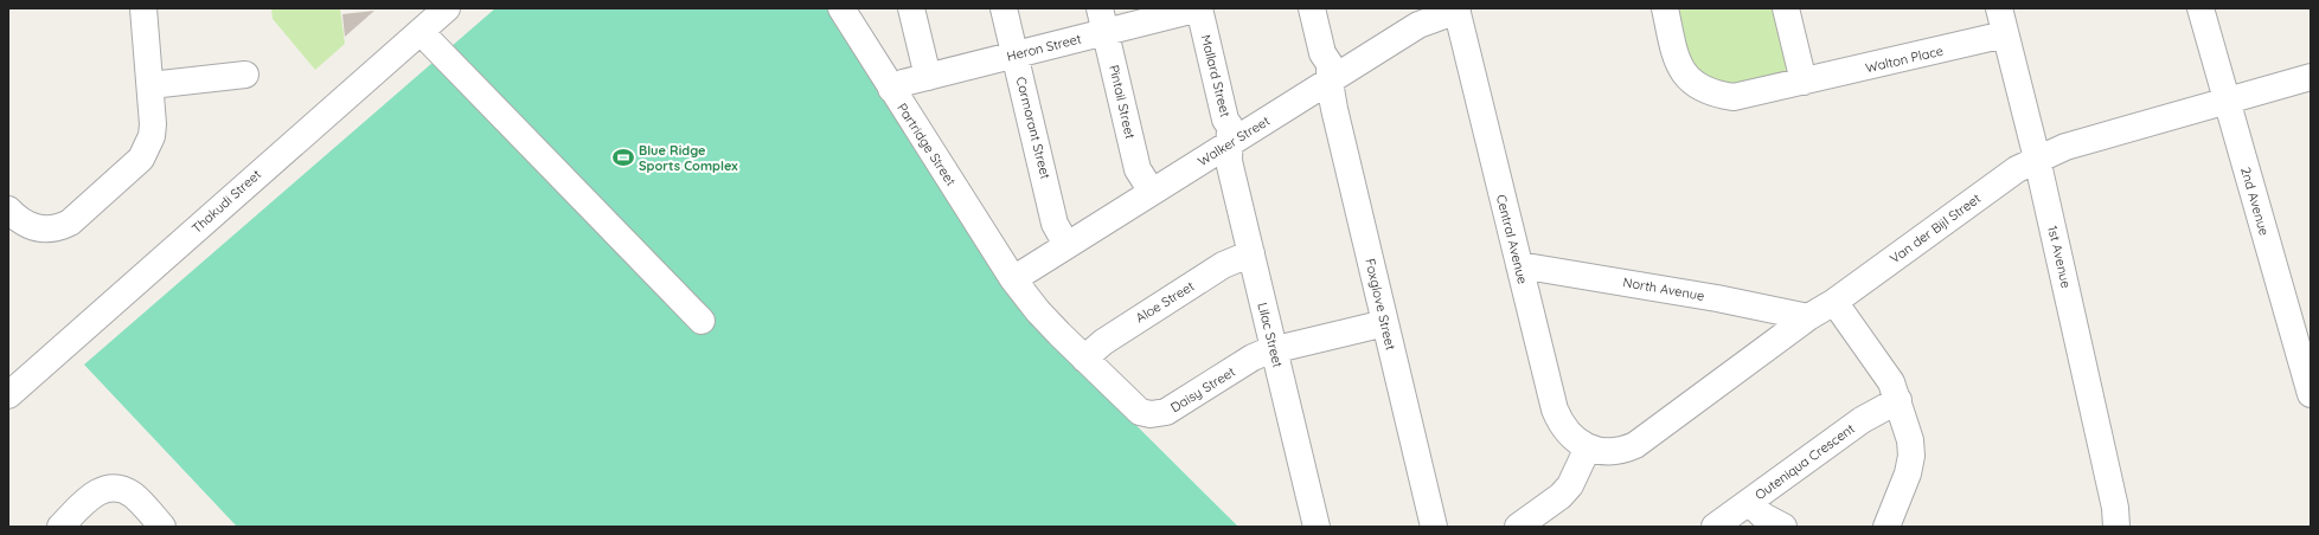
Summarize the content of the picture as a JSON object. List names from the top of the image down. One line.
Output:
{"streets":{"street":["Heron Street","Walton Place","Mallard Street","Pintail Street","Cormorant Street","Walker Street","Partridge Street","Thakudi Street","2nd Avenue","Van der Bijl Street","Central Avenue","1st Avenue","North Avenue","Aloe Street","Foxglove Street","Lilac Street","Daisy Street","Outeniqua Crescent"]},"crossings":[["Heron Street","Mallard Street"],["Heron Street","Pintail Street"],["Heron Street","Cormorant Street"],["Heron Street","Partridge Street"],["Walton Place","1st Avenue"],["Mallard Street","Walker Street"],["Mallard Street","Lilac Street"],["Pintail Street","Walker Street"],["Cormorant Street","Walker Street"],["Walker Street","Partridge Street"],["Walker Street","Central Avenue"],["Walker Street","Foxglove Street"],["Walker Street","Lilac Street"],["Walker Street","Daisy Street"],["Partridge Street","Daisy Street"],["2nd Avenue","Van der Bijl Street"],["Van der Bijl Street","Central Avenue"],["Van der Bijl Street","1st Avenue"],["Van der Bijl Street","North Avenue"],["Central Avenue","North Avenue"],["Aloe Street","Lilac Street"],["Aloe Street","Daisy Street"],["Foxglove Street","Daisy Street"],["Lilac Street","Daisy Street"]],"places":{"sports":["Blue Ridge Sports Complex"]}}
